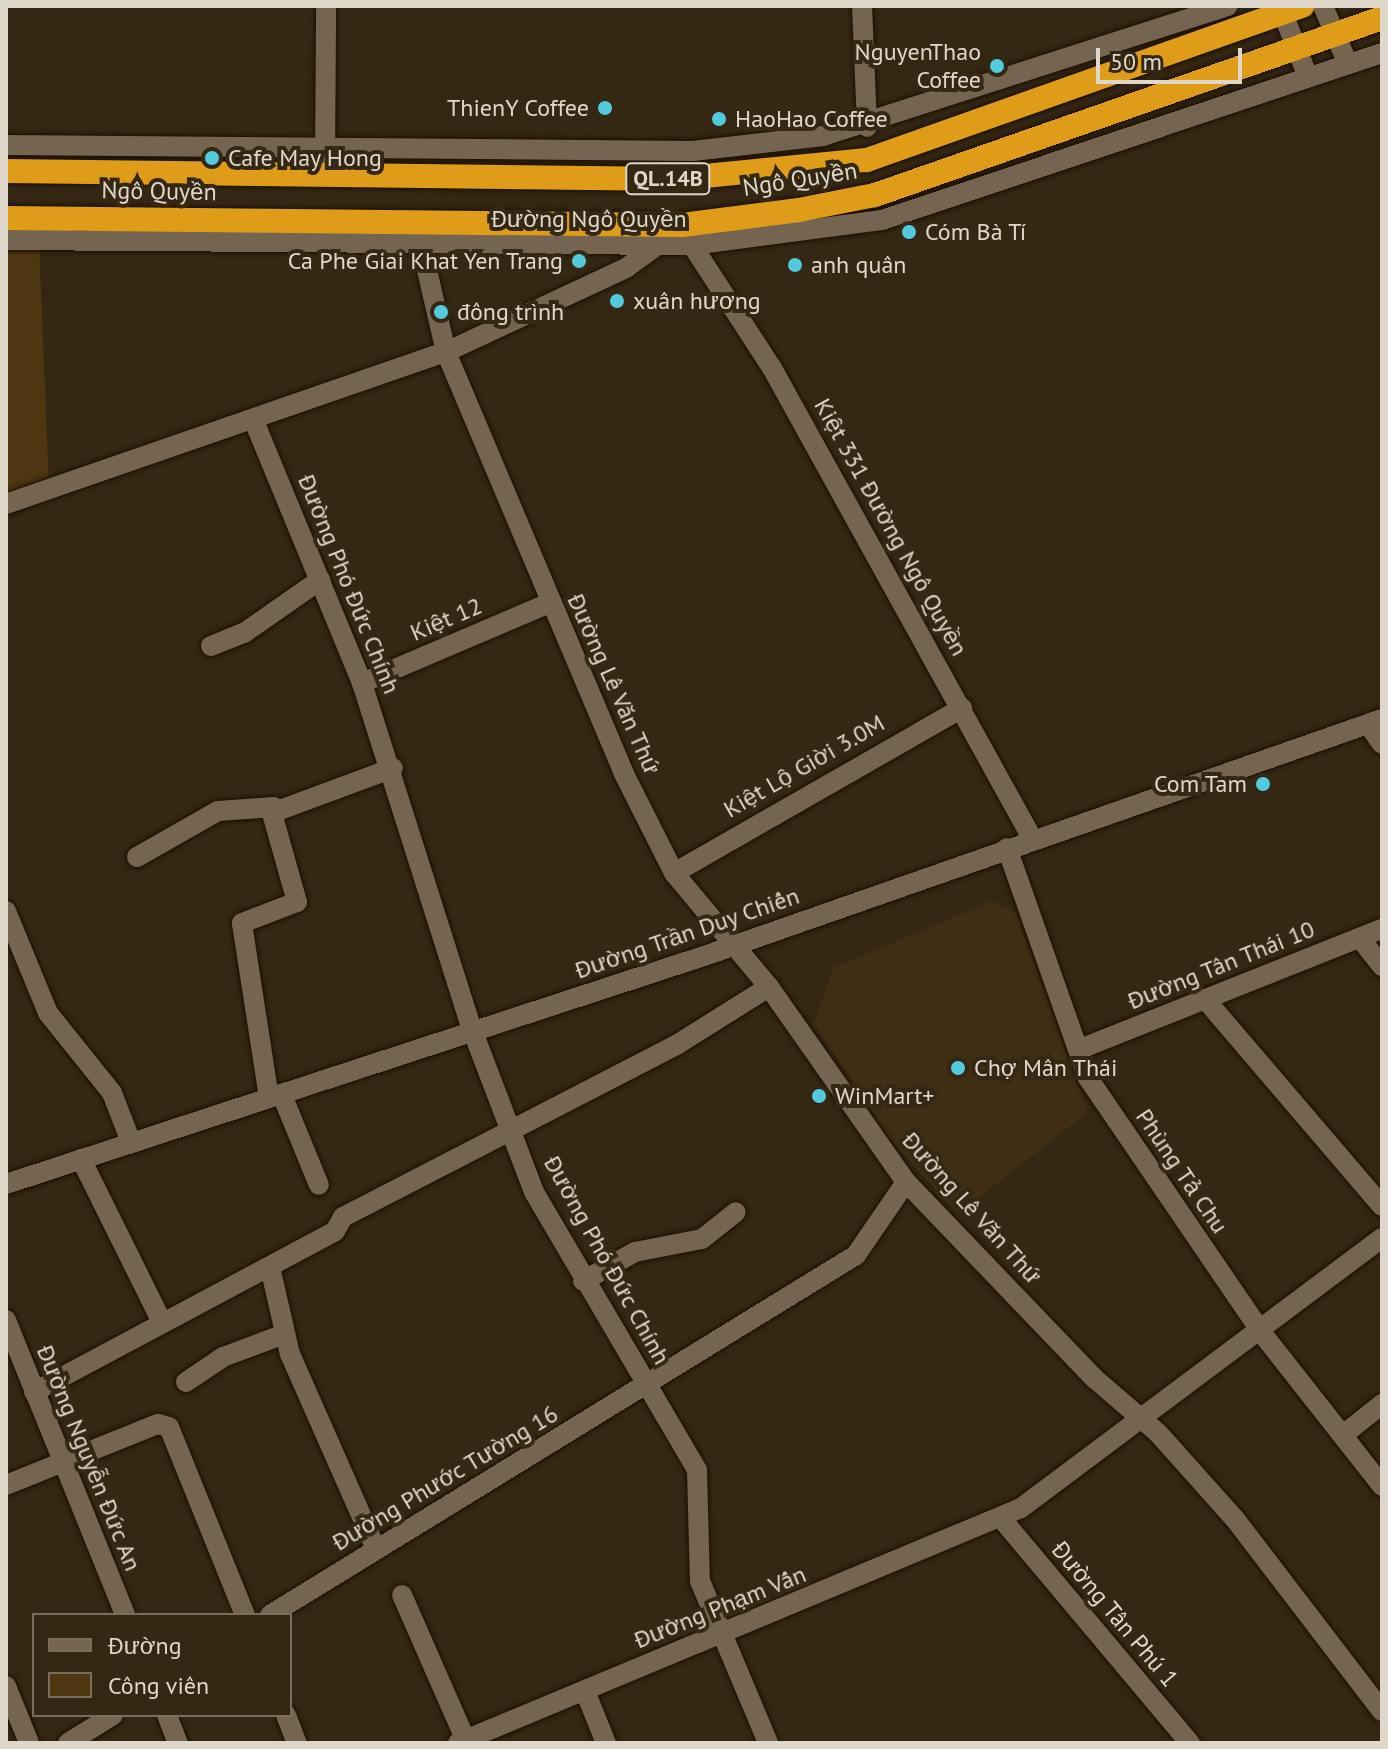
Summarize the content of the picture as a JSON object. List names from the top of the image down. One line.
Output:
{"streets":{"highway":["QL.14B","Ngô Quyền"],"street":["Đường Ngô Quyền","Kiệt 331 Đường Ngô Quyền","Đường Phó Đức Chính","Kiệt 12","Đường Lê Văn Thứ","Kiệt Lộ Giời 3.0M","Đường Trần Duy Chiến","Đường Tân Thái 10","Phùng Tả Chu","Đường Nguyễn Đức An","Đường Phước Tường 16","Đường Phạm Vấn","Đường Tân Phú 1"]},"crossings":[["Ngô Quyền","Đường Ngô Quyền"],["Ngô Quyền","Kiệt 331 Đường Ngô Quyền"],["Đường Ngô Quyền","Kiệt 331 Đường Ngô Quyền"],["Đường Ngô Quyền","Đường Lê Văn Thứ"],["Kiệt 331 Đường Ngô Quyền","Kiệt Lộ Giời 3.0M"],["Kiệt 331 Đường Ngô Quyền","Đường Trần Duy Chiến"],["Đường Phó Đức Chính","Kiệt 12"],["Đường Phó Đức Chính","Đường Trần Duy Chiến"],["Đường Phó Đức Chính","Đường Phước Tường 16"],["Đường Phó Đức Chính","Đường Phạm Vấn"],["Kiệt 12","Đường Lê Văn Thứ"],["Đường Lê Văn Thứ","Kiệt Lộ Giời 3.0M"],["Đường Lê Văn Thứ","Đường Trần Duy Chiến"],["Đường Lê Văn Thứ","Đường Phước Tường 16"],["Đường Lê Văn Thứ","Đường Phạm Vấn"],["Đường Trần Duy Chiến","Phùng Tả Chu"],["Đường Tân Thái 10","Phùng Tả Chu"],["Phùng Tả Chu","Đường Phạm Vấn"],["Đường Phạm Vấn","Đường Tân Phú 1"]],"places":["NguyenThao Coffee","ThienY Coffee","HaoHao Coffee","Cafe May Hong","Cóm Bà Tí","Ca Phe Giai Khat Yen Trang","anh quân","xuân hương","đông trình","Com Tam","Chợ Mân Thái","WinMart+"],"legend":["Đường","Công viên"],"scale_bar":"50 m"}
